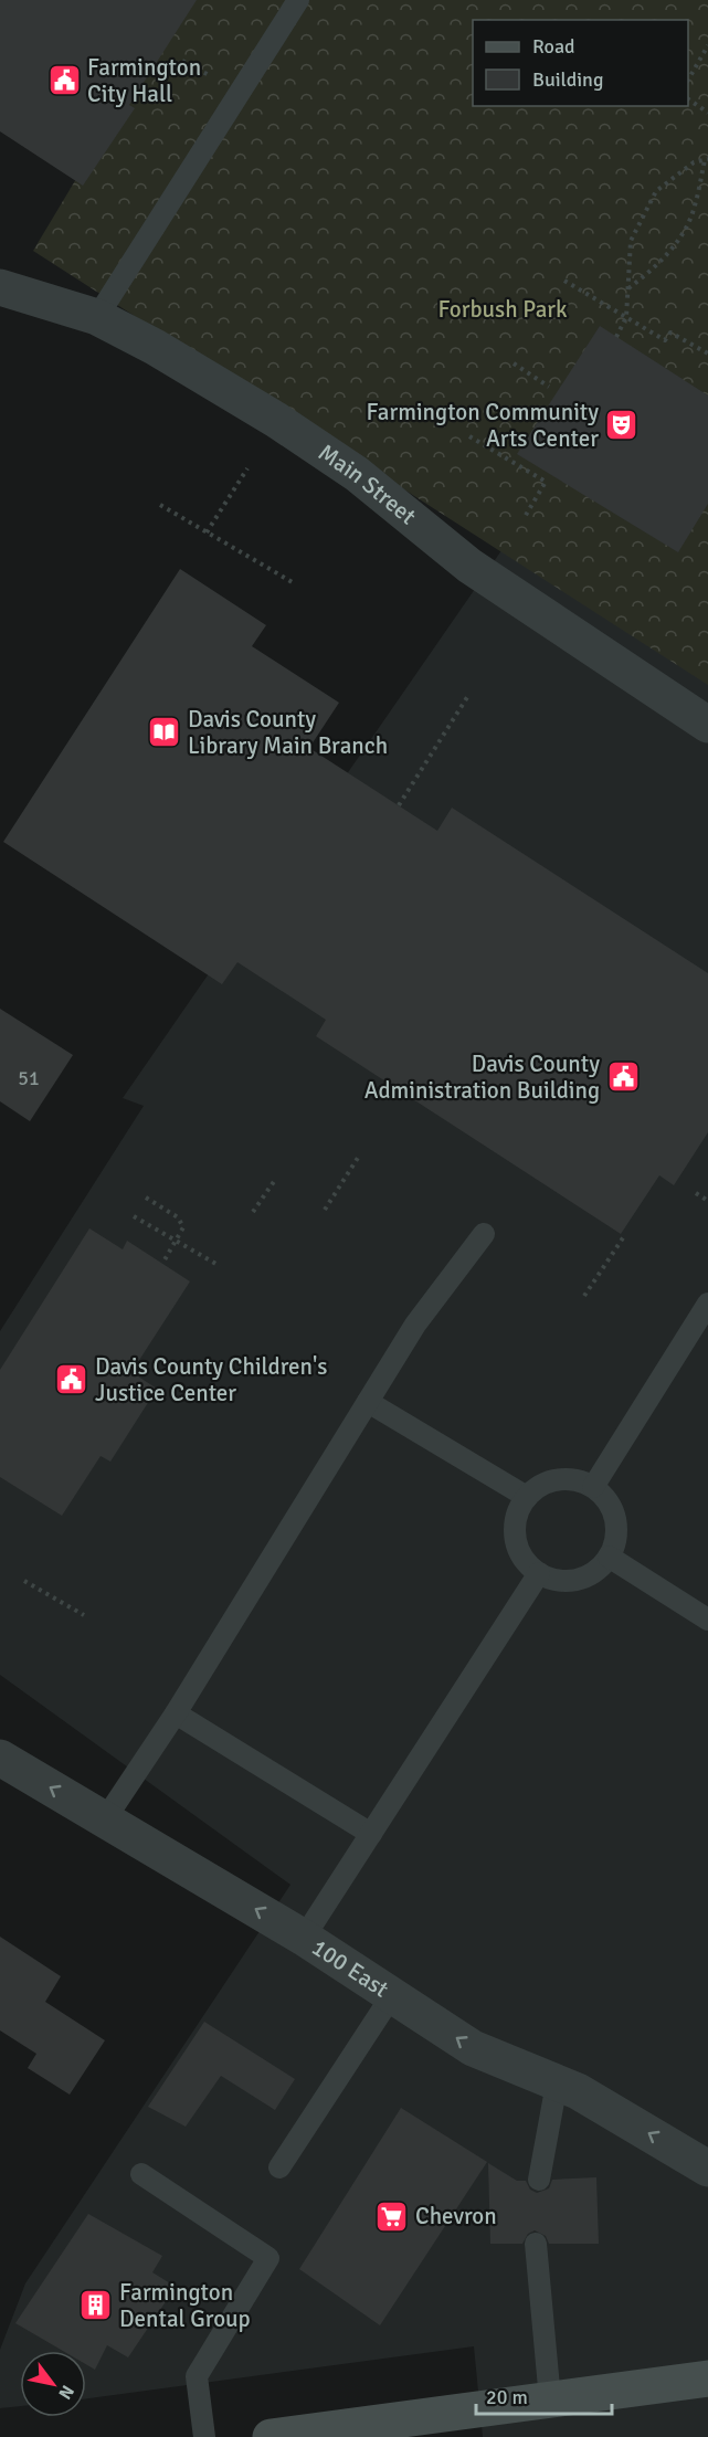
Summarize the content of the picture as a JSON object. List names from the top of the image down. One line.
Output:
{"streets":{"street":["Main Street","100 East"]},"one_way":["100 East"],"parks":["Forbush Park"],"places":{"public building":["Farmington City Hall","Davis County Administration Building","Davis County Children's Justice Center"],"theatre":["Farmington Community Arts Center"],"library":["Davis County Library Main Branch"],"supermarket":["Chevron"],"building":["Farmington Dental Group"]},"house_numbers":["51"],"legend":["Road","Building"],"scale_bar":"20 m","north":"bottom right"}
